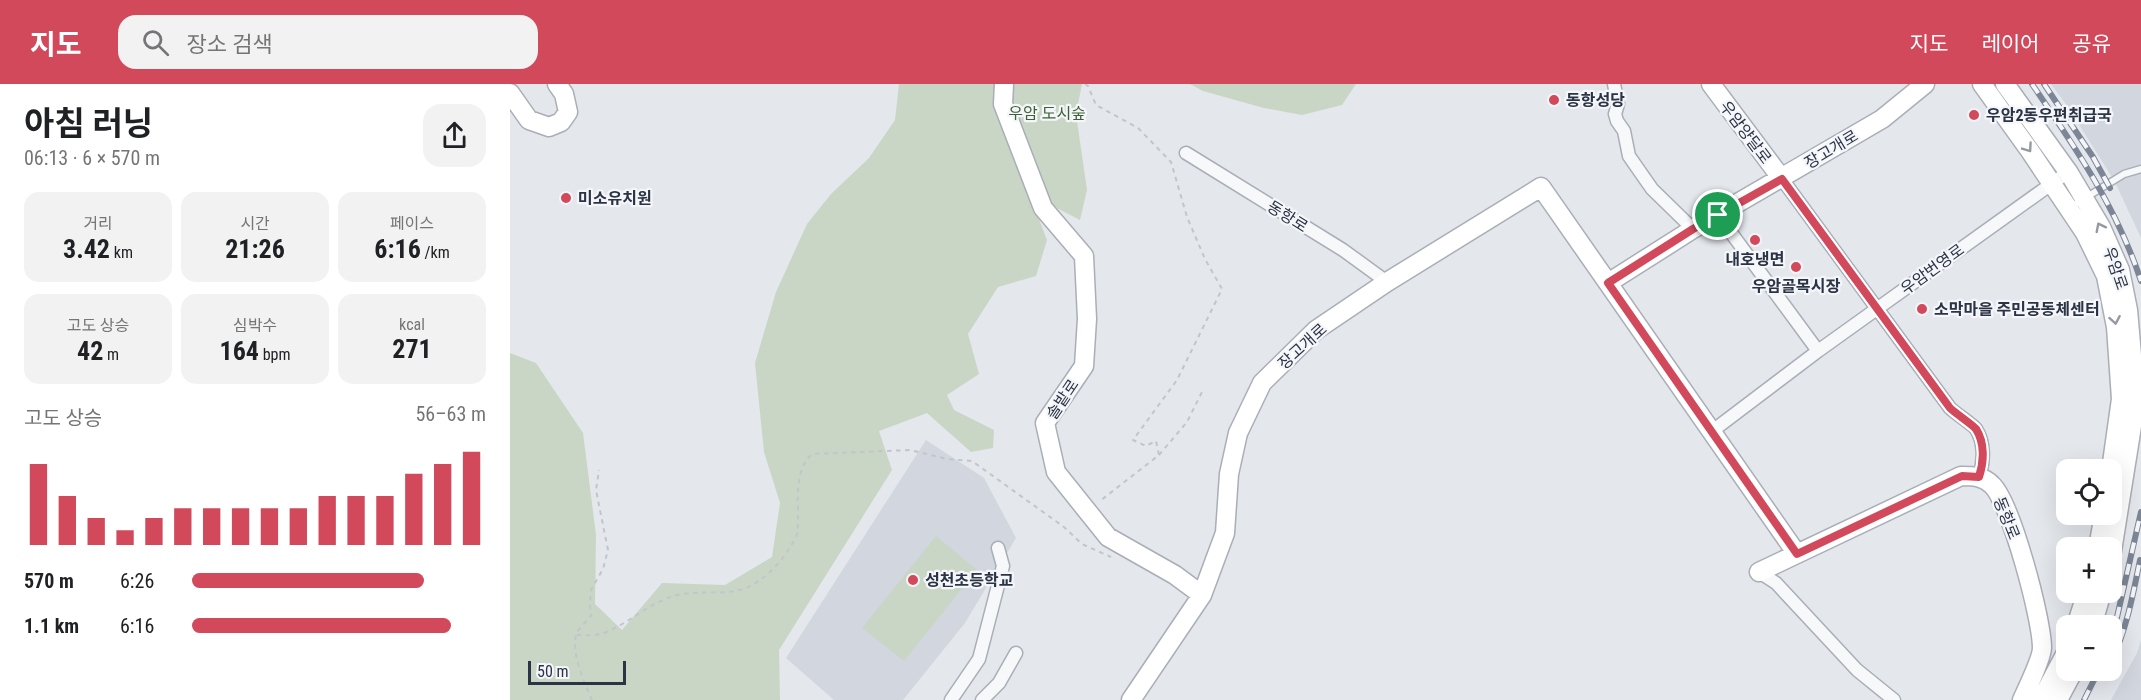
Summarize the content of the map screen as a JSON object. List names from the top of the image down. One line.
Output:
{"streets":{"street":["우암양달로","장고개로","동항로","우암로","우암번영로","솔밭로"]},"crossings":[["우암양달로","장고개로"],["장고개로","동항로"],["장고개로","우암번영로"],["장고개로","솔밭로"],["우암로","우암번영로"]],"parks":["우암 도시숲"],"places":["동항성당","우암2동우편취급국","미소유치원","내호냉면","우암골목시장","소막마을 주민공동체센터","성천초등학교"],"scale_bar":"50 m","page":{"header":"지도","search":"장소 검색","nav":["지도","레이어","공유"],"heading":["아침 러닝","06:13 · 6 × 570 m"],"stats":[["거리","3.42 km"],["시간","21:26"],["페이스","6:16 /km"],["고도 상승","42 m"],["심박수","164 bpm"],["kcal","271"]],"chart":["고도 상승","56–63 m"],"map_buttons":["+","−"],"list":[{"name":"570 m","note":"6:26"},{"name":"1.1 km","note":"6:16"}],"scale":"50 m"}}
